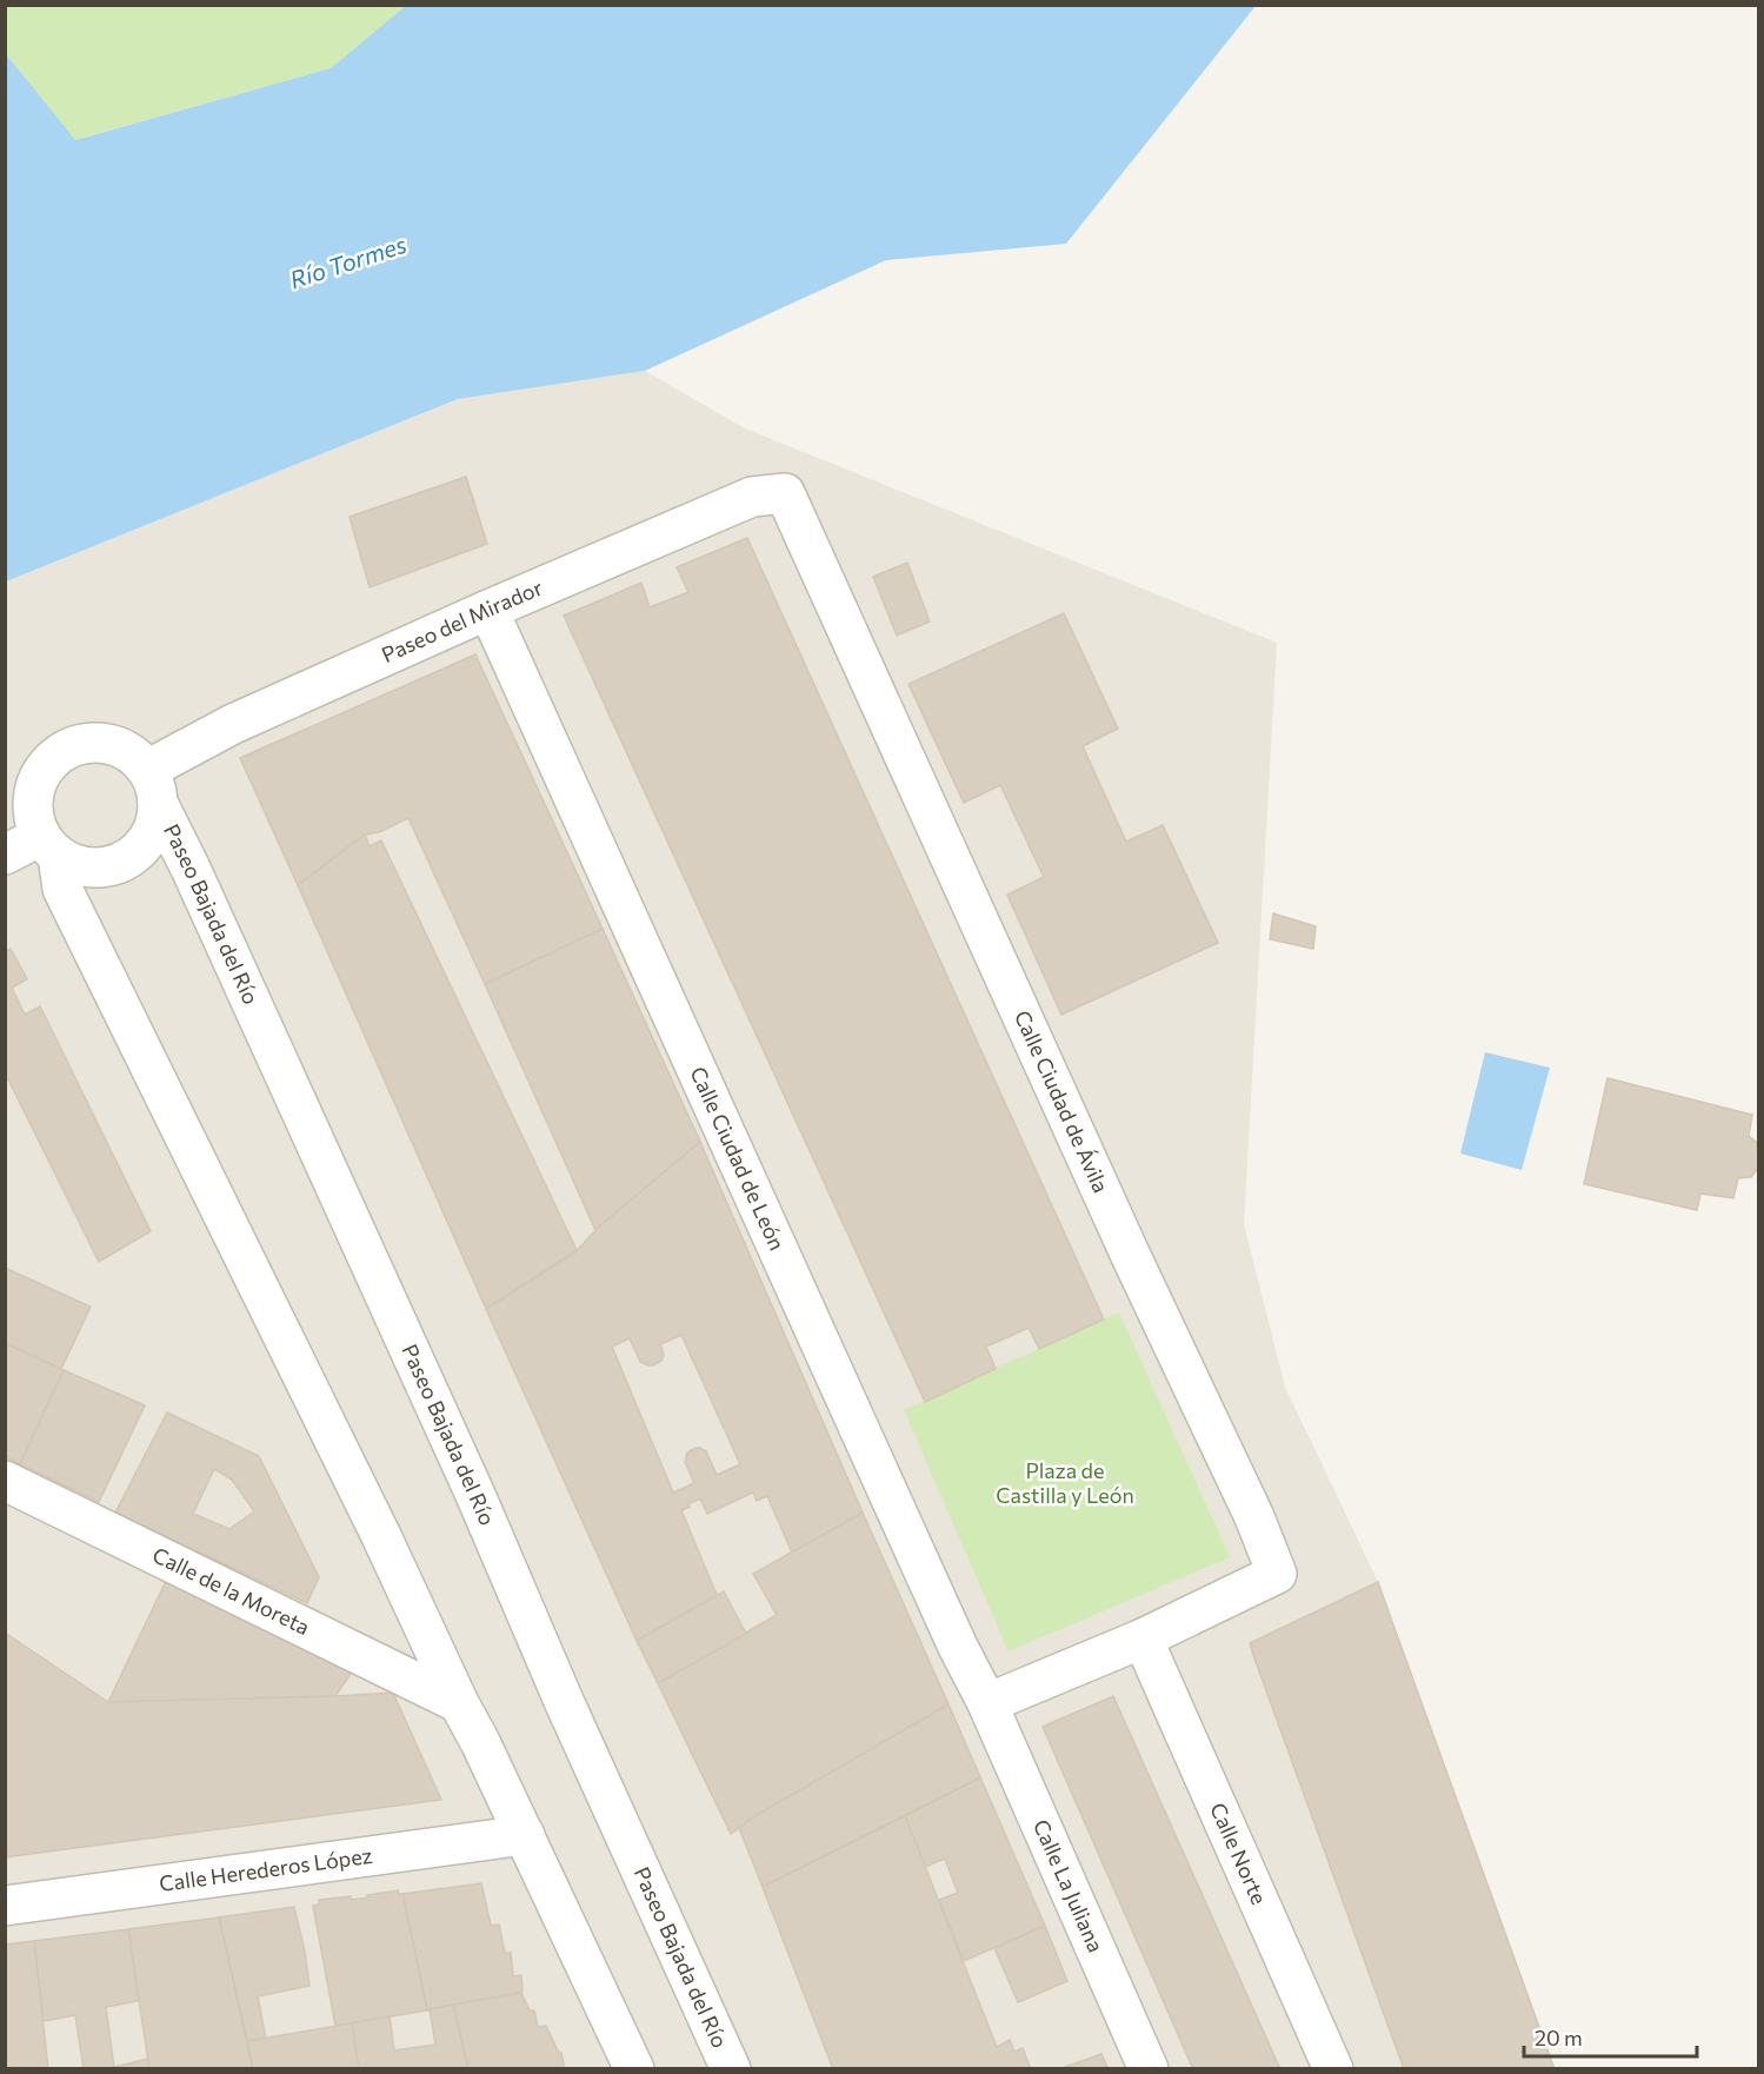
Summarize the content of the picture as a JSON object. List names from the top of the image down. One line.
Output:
{"streets":{"street":["Paseo del Mirador","Paseo Bajada del Río","Calle Ciudad de Ávila","Calle Ciudad de León","Calle de la Moreta","Calle Norte","Calle Herederos López","Calle La Juliana"]},"crossings":[["Paseo del Mirador","Paseo Bajada del Río"],["Paseo del Mirador","Calle Ciudad de Ávila"],["Paseo del Mirador","Calle Ciudad de León"],["Calle Ciudad de Ávila","Calle Norte"],["Calle Ciudad de León","Calle La Juliana"]],"water":["Río Tormes"],"parks":["Plaza de Castilla y León"],"scale_bar":"20 m"}
